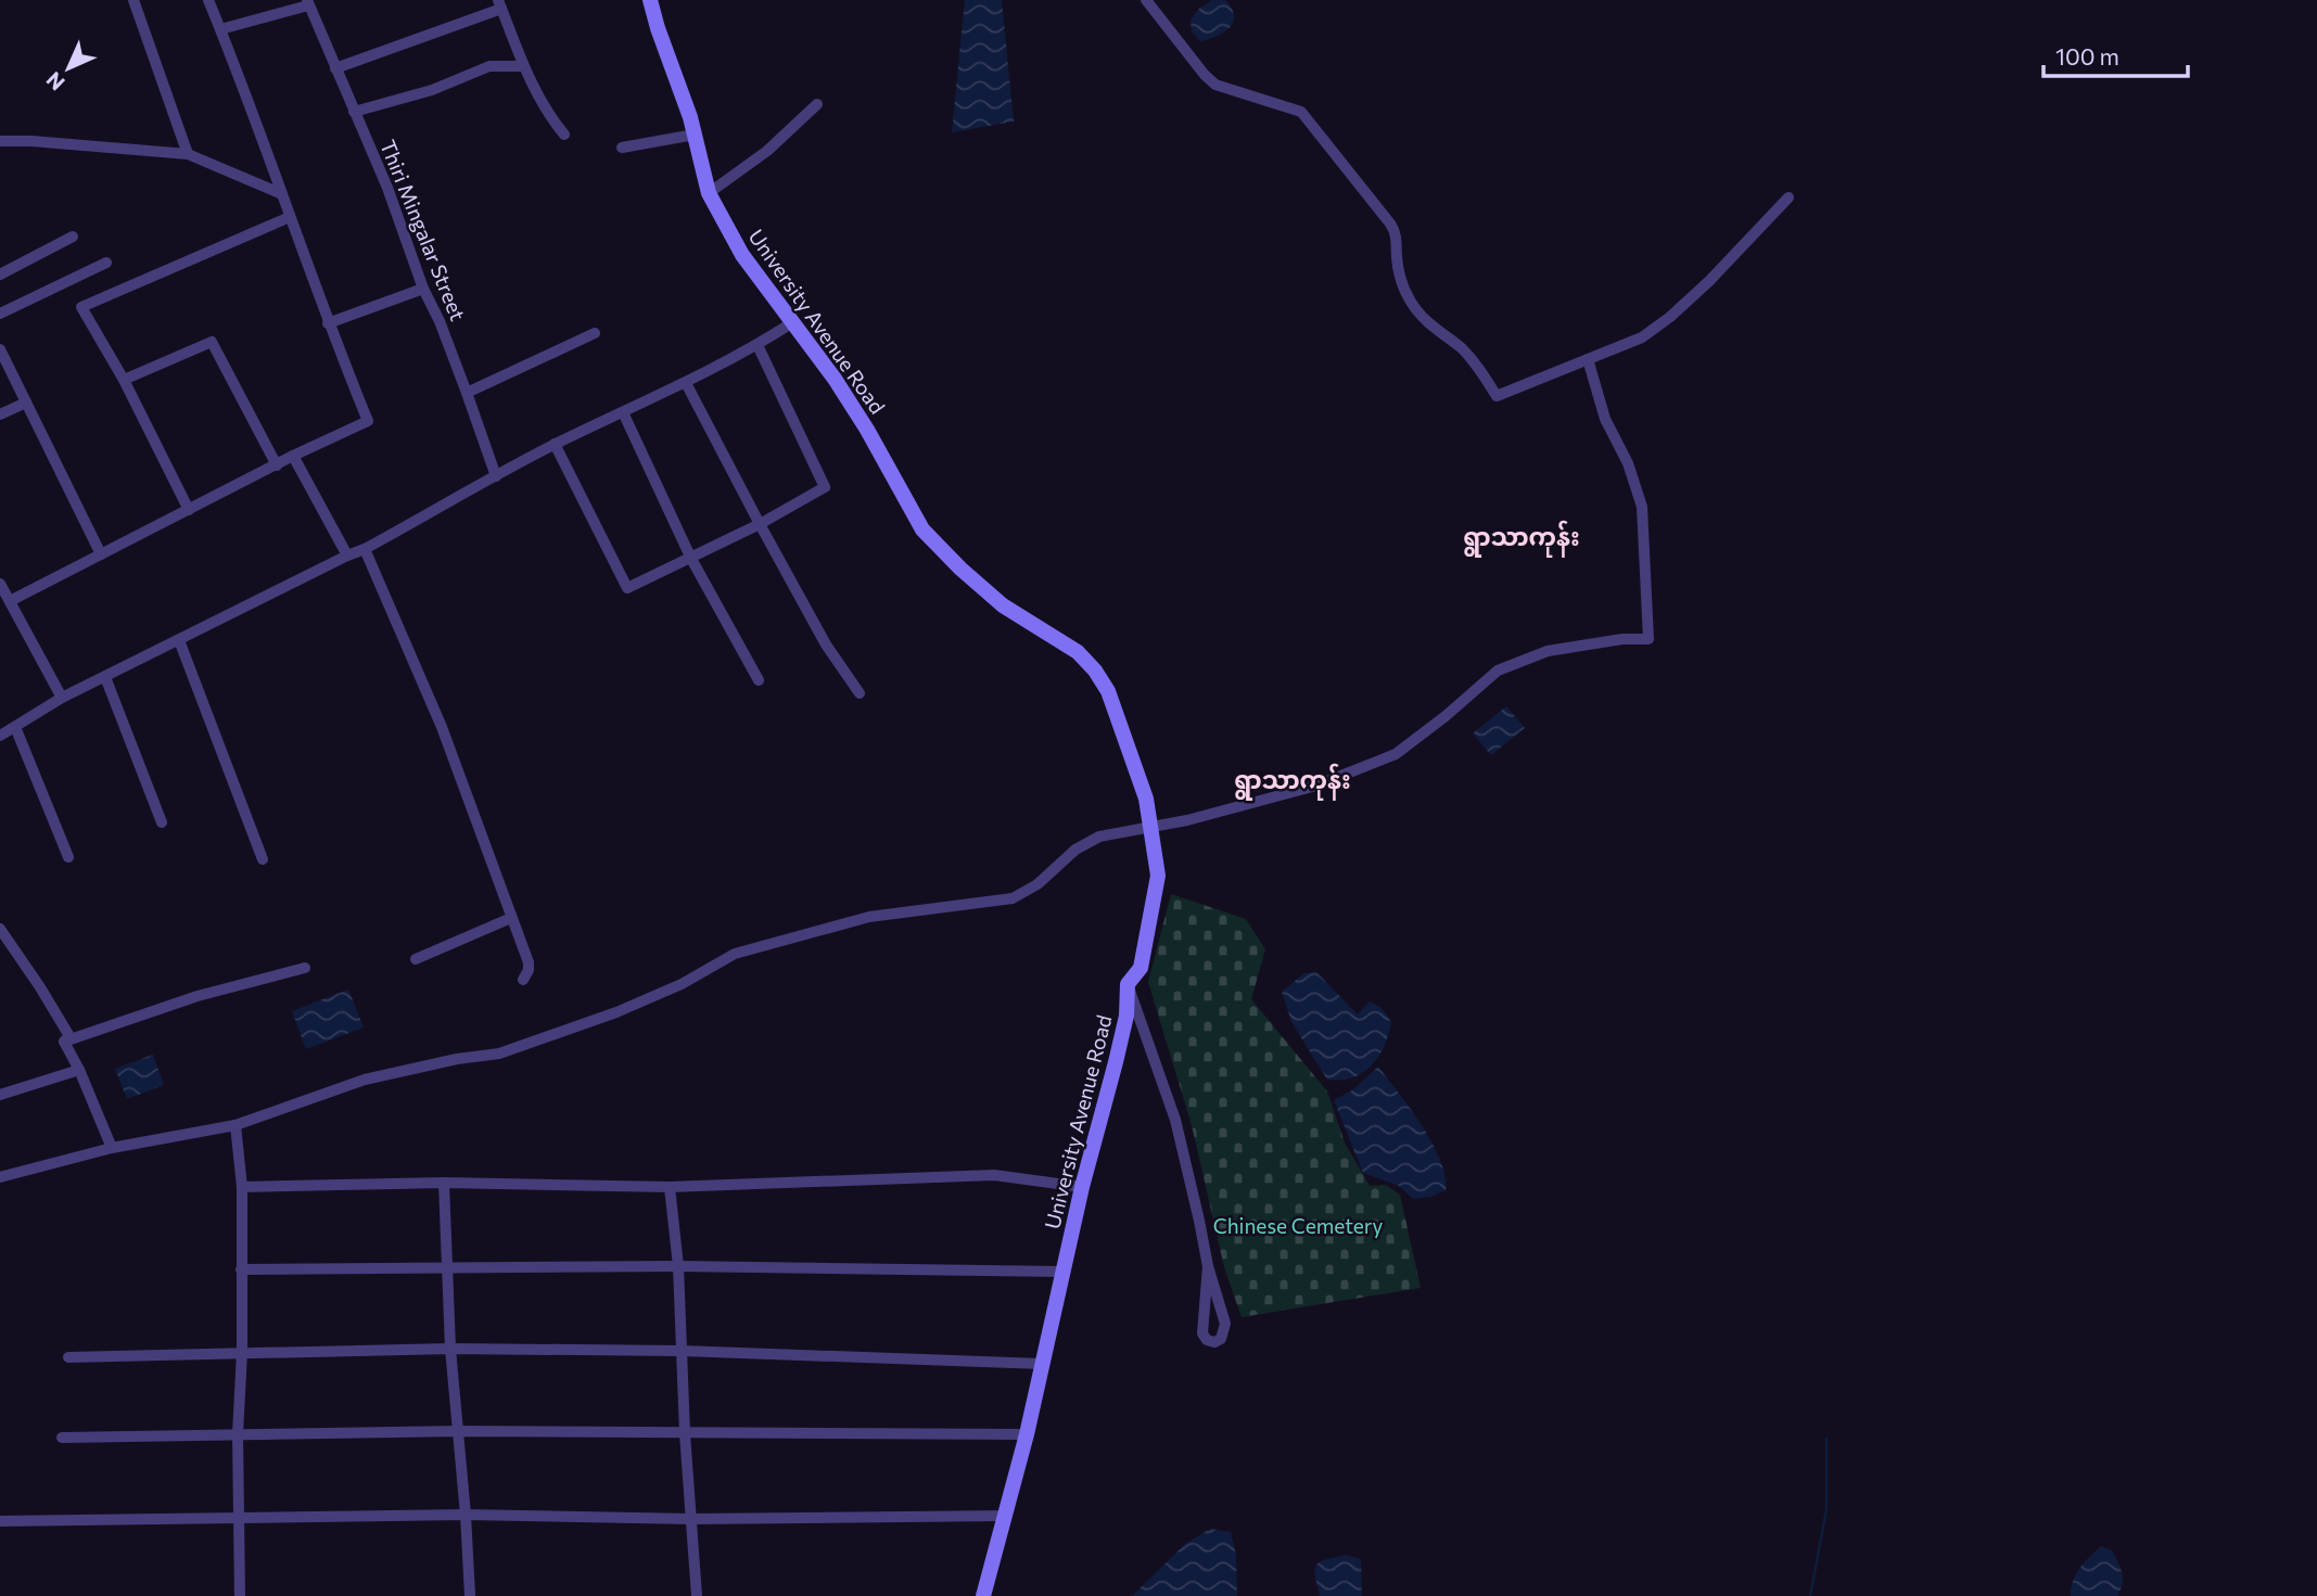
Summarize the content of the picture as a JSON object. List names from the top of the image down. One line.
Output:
{"streets":{"main road":["University Avenue Road"],"street":["Thiri Mingalar Street"]},"districts":["ရွာသာကုန်း","ရွာသာကုန်း"],"parks":["Chinese Cemetery"],"scale_bar":"100 m","north":"bottom left"}
